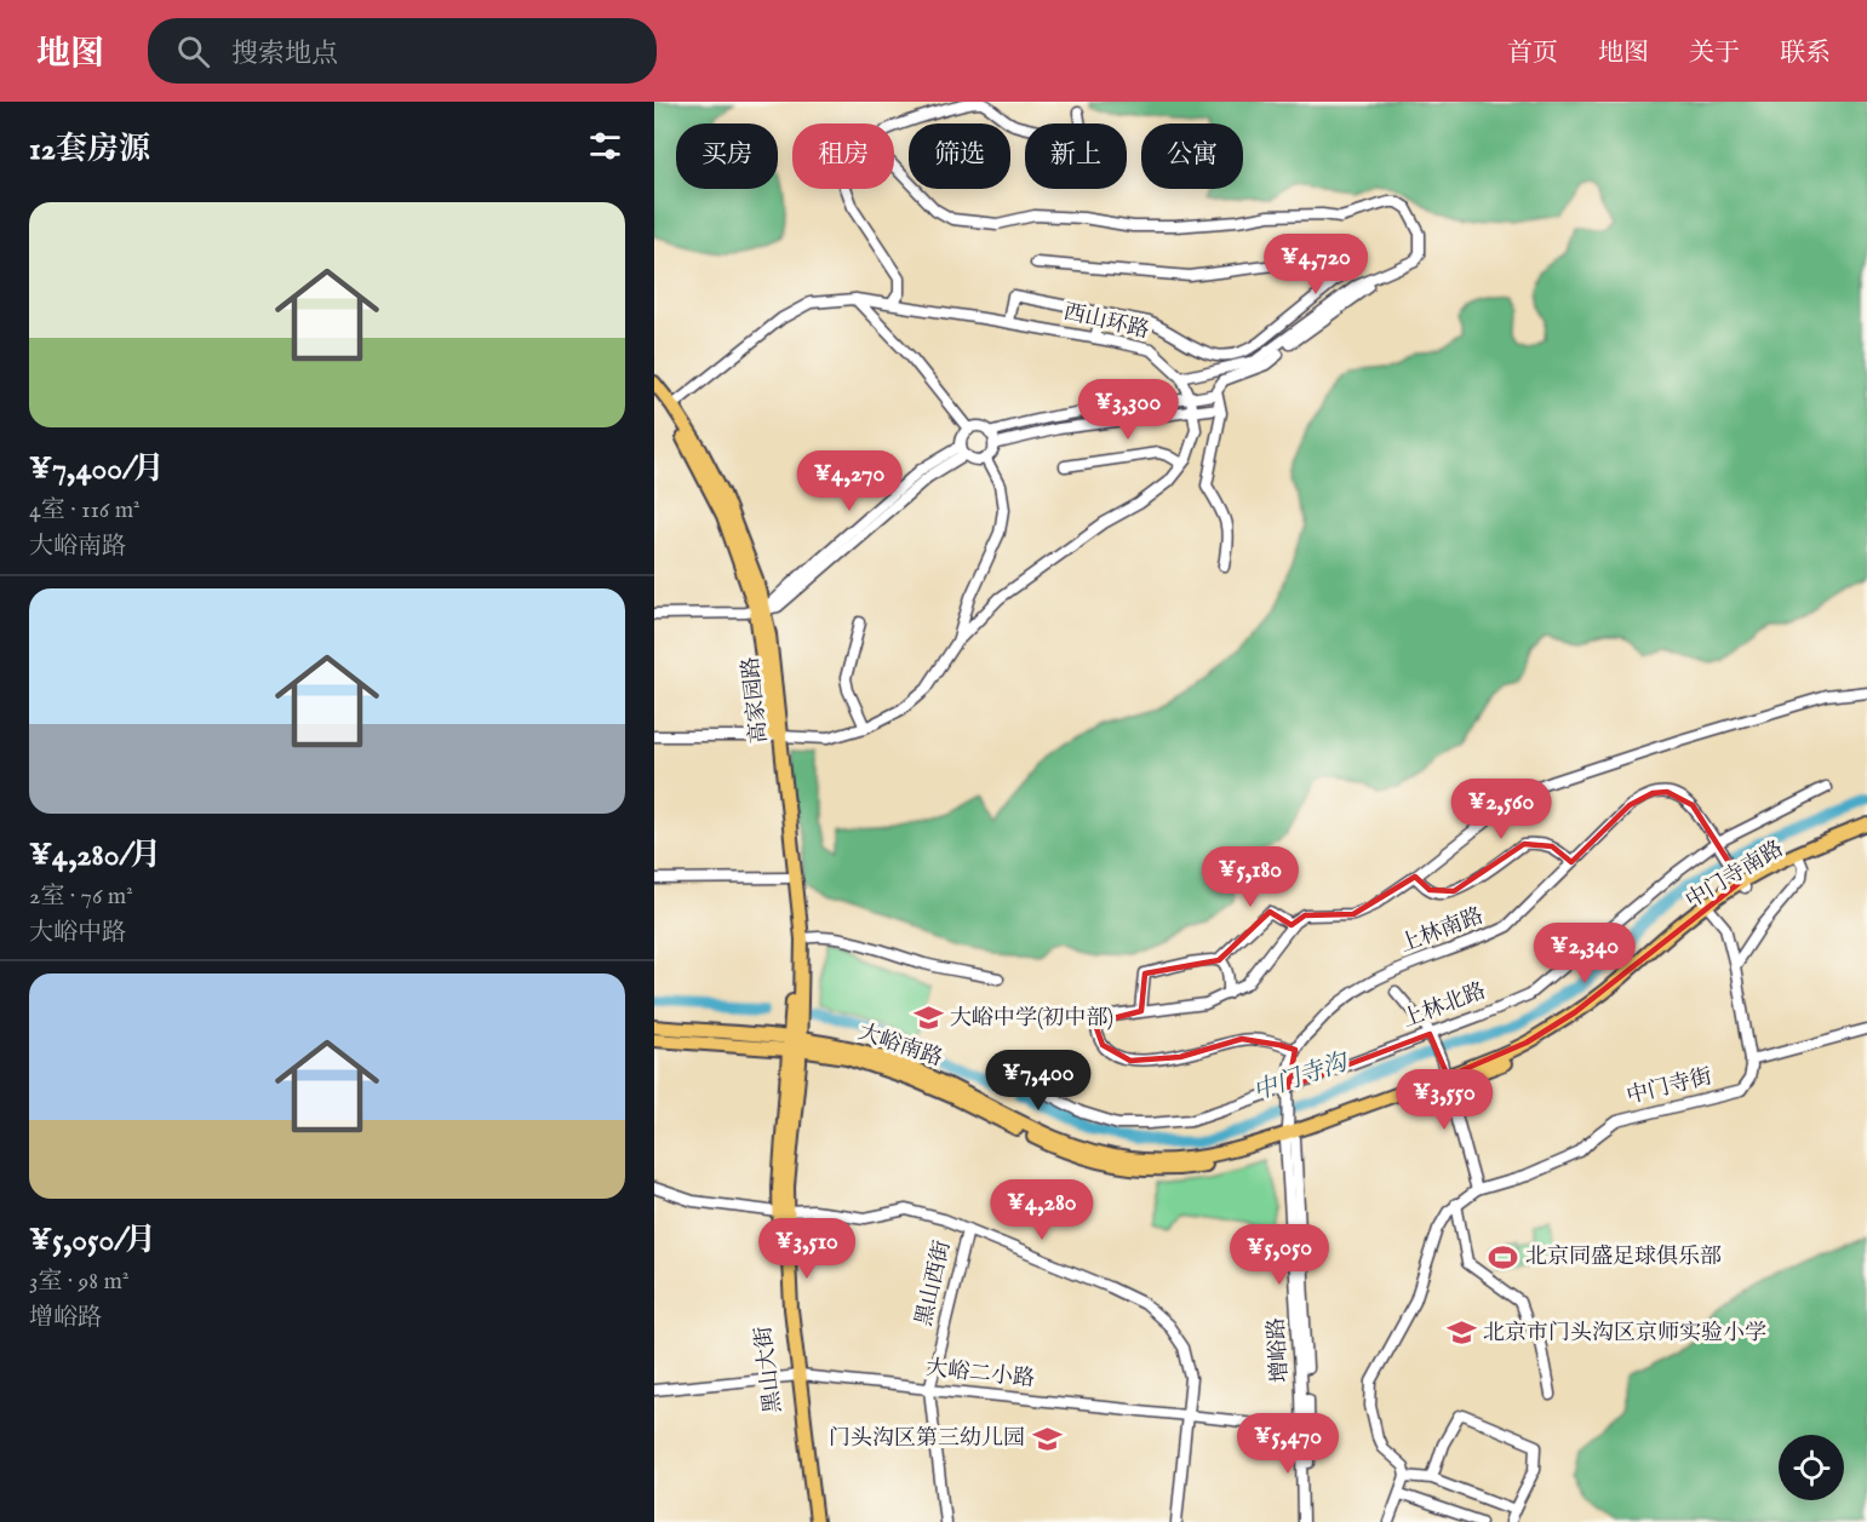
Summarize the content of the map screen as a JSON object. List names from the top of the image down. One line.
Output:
{"streets":{"main road":["高家园路","中门寺南路","大峪南路","黑山大街"],"street":["西山环路","上林南路","上林北路","中门寺街","黑山西街","增峪路","大峪二小路"]},"crossings":[["西山环路","高家园路"],["高家园路","大峪南路"],["高家园路","黑山大街"],["中门寺南路","上林南路"],["中门寺南路","大峪南路"],["中门寺南路","增峪路"],["上林南路","上林北路"],["上林南路","大峪南路"],["上林南路","增峪路"],["大峪南路","增峪路"],["大峪南路","黑山大街"],["黑山西街","大峪二小路"],["增峪路","大峪二小路"],["黑山大街","大峪二小路"]],"water":["中门寺沟"],"places":{"school or university":["大峪中学(初中部)","北京市门头沟区京师实验小学","门头沟区第三幼儿园"],"sports":["北京同盛足球俱乐部"]},"page":{"header":"地图","search":"搜索地点","nav":["首页","地图","关于","联系"],"heading":"12套房源","chip":["买房","租房","筛选","新上","公寓"],"list":[{"name":"¥7,400/月","note":"4室 · 116 m² · 大峪南路"},{"name":"¥4,280/月","note":"2室 · 76 m² · 大峪中路"},{"name":"¥5,050/月","note":"3室 · 98 m² · 增峪路"}],"price":["¥4,720","¥3,300","¥4,270","¥2,560","¥5,180","¥2,340","¥7,400","¥3,550","¥4,280","¥3,510","¥5,050","¥5,470"]}}
